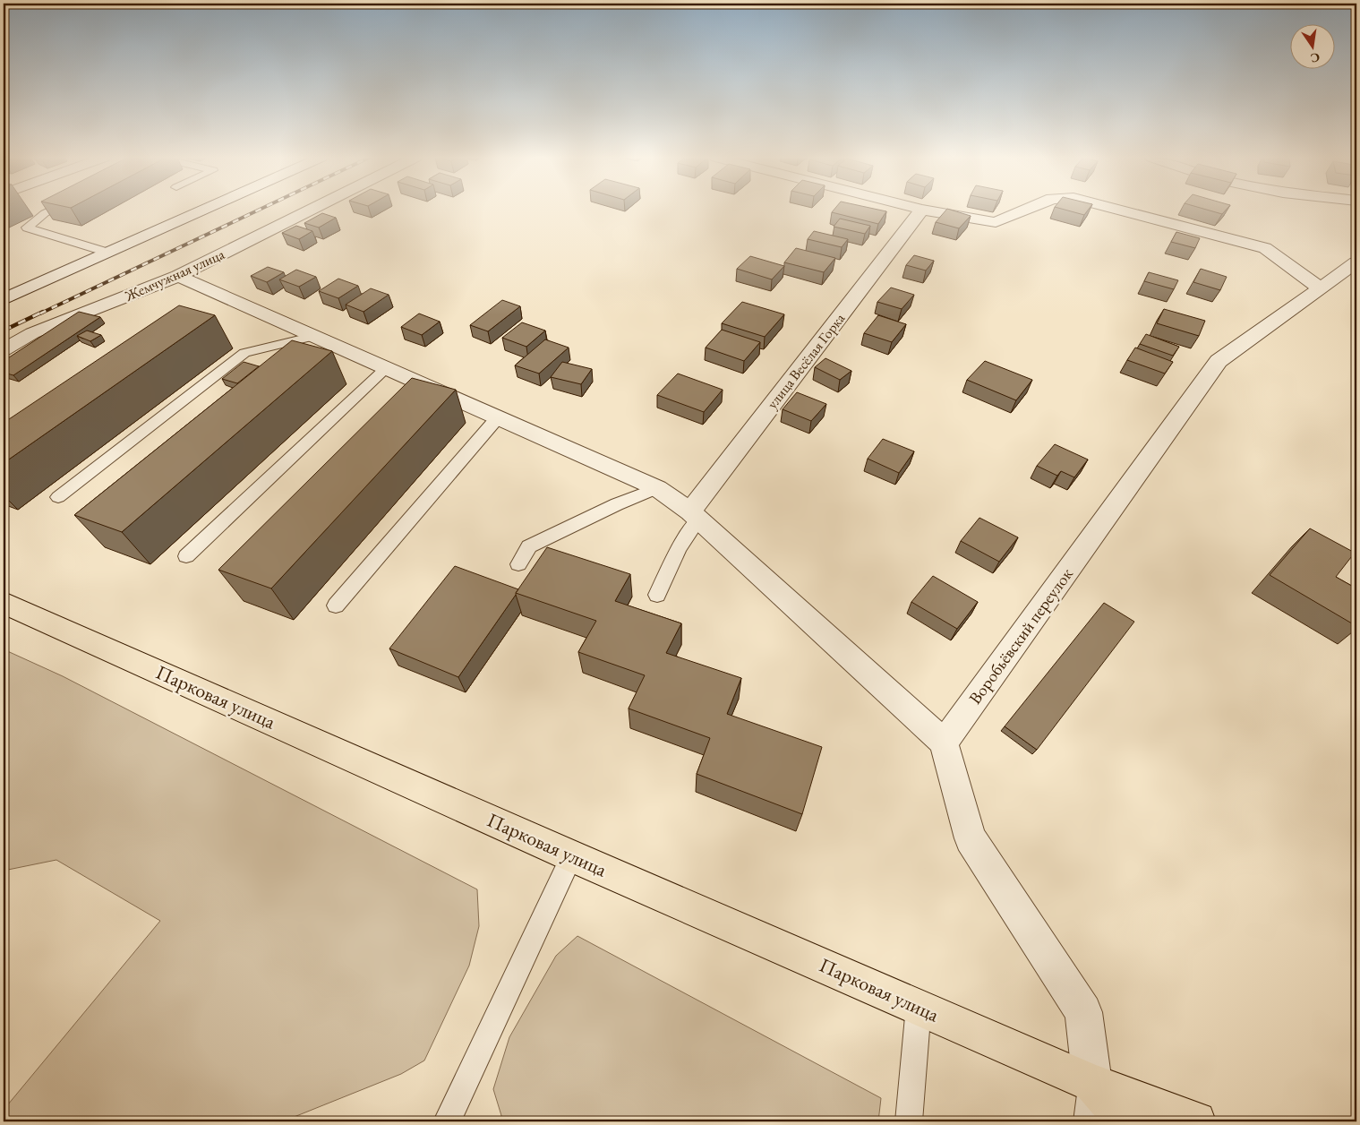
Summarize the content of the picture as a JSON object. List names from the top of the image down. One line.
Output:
{"streets":{"main road":["Парковая улица"],"street":["Жемчужная улица","улица Весёлая Горка","Воробьёвский переулок"]},"north":"bottom"}
